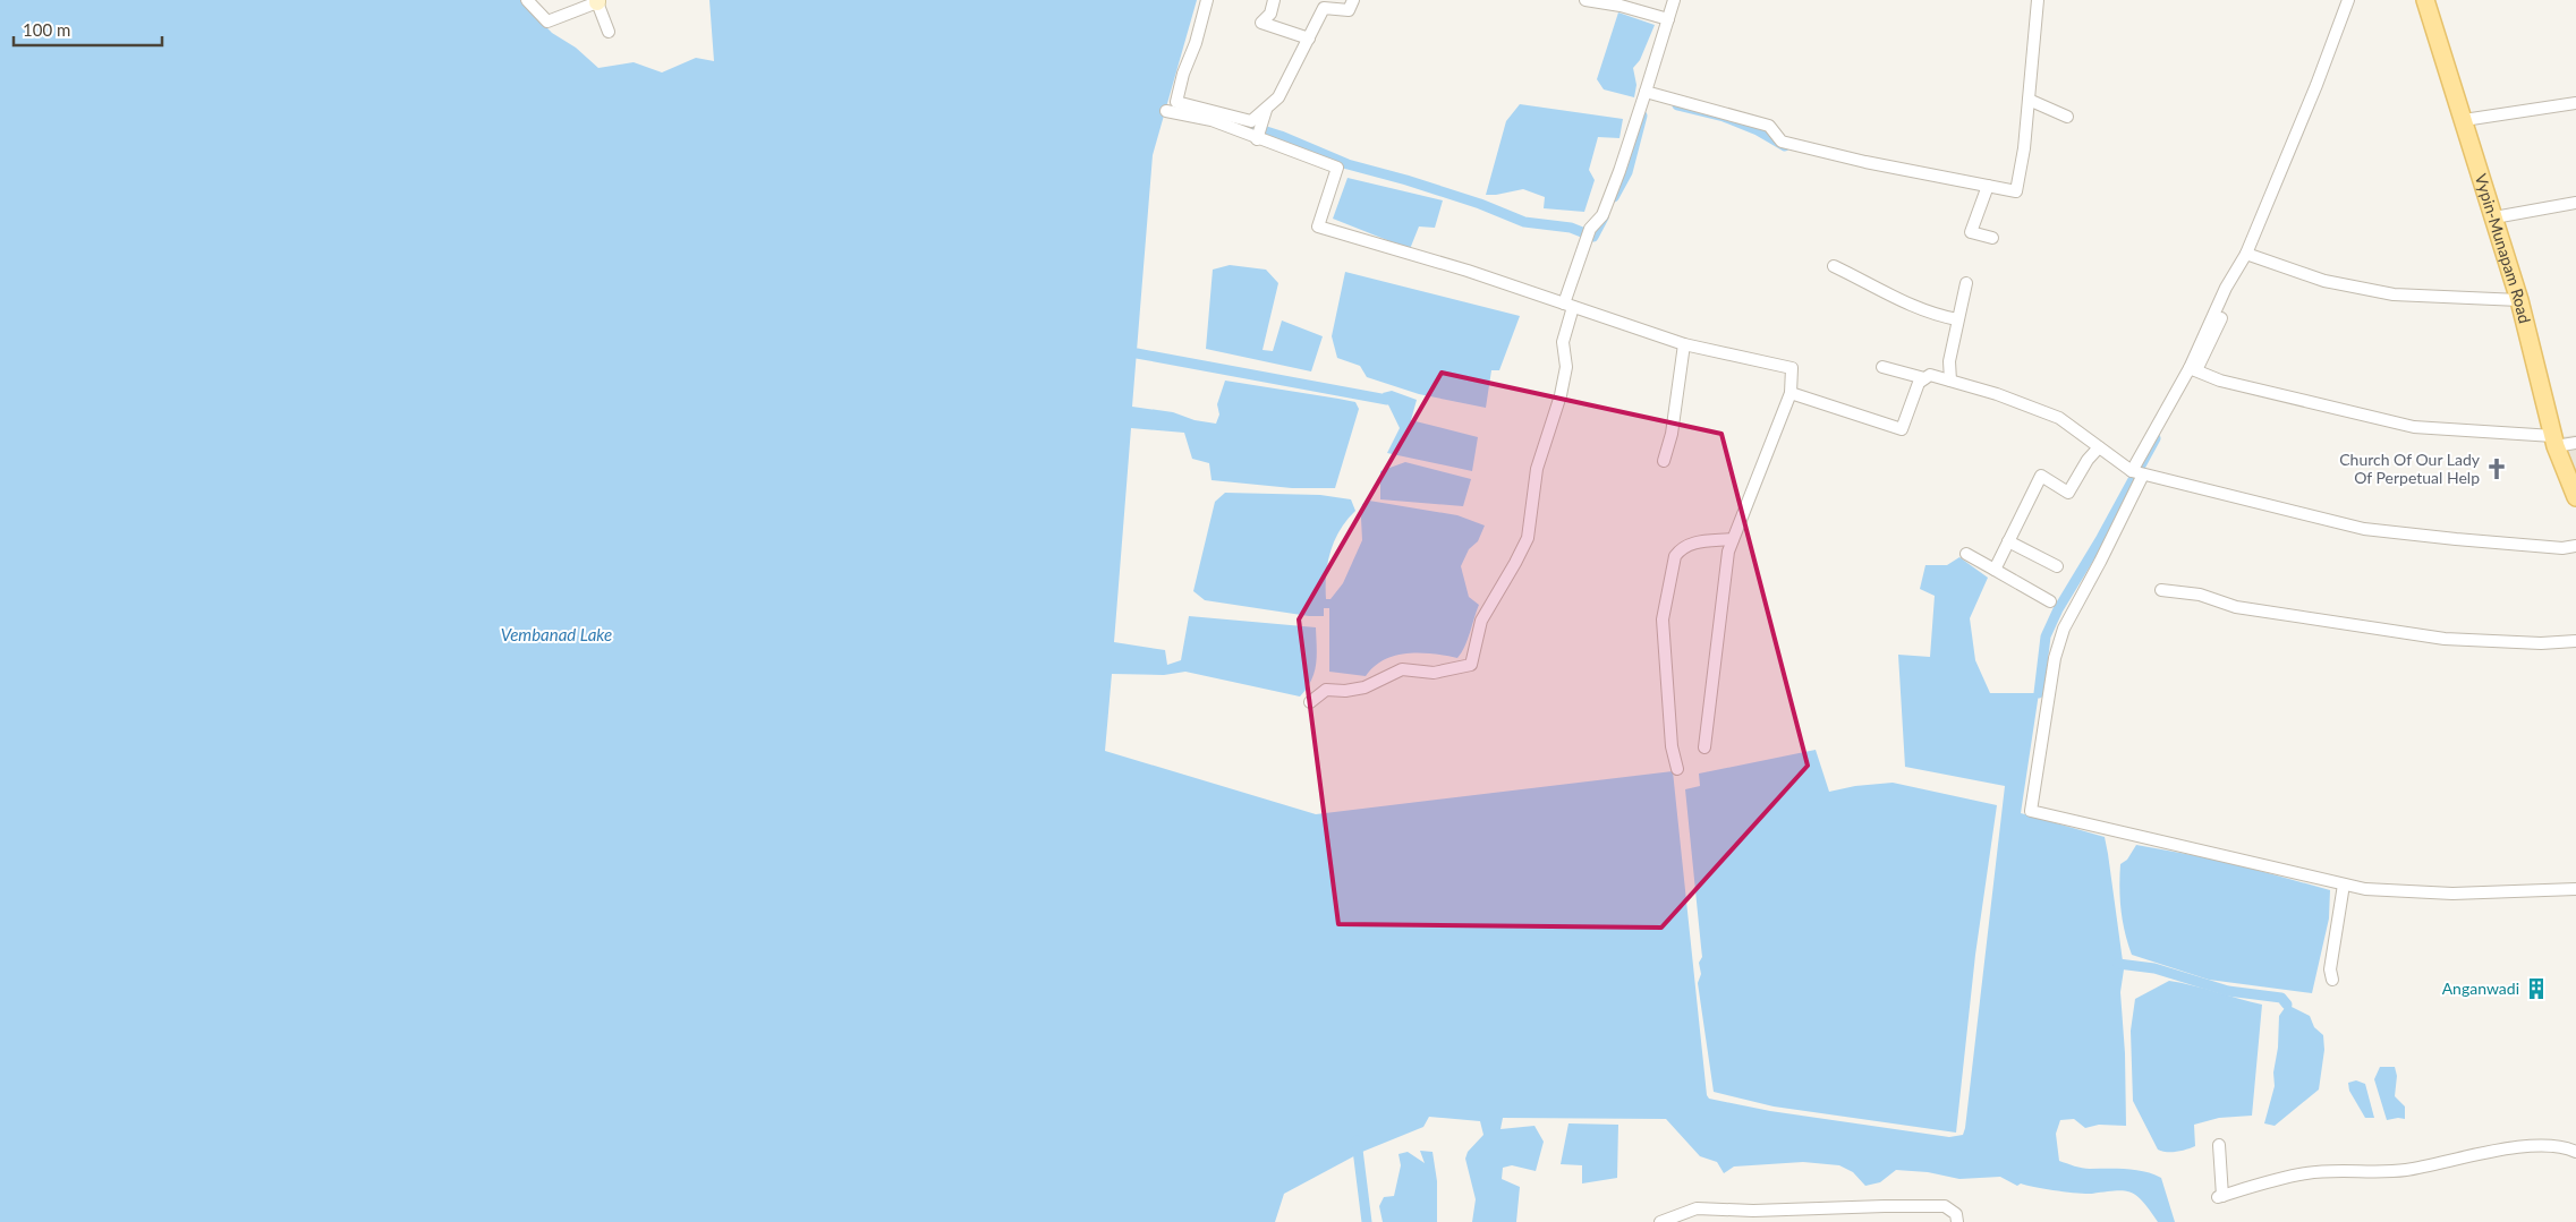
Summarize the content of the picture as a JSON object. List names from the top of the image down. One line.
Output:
{"streets":{"main road":["Vypin-Munapam Road"]},"water":["Vembanad Lake"],"places":{"church":["Church Of Our Lady Of Perpetual Help"],"building":["Anganwadi"]},"scale_bar":"100 m"}
